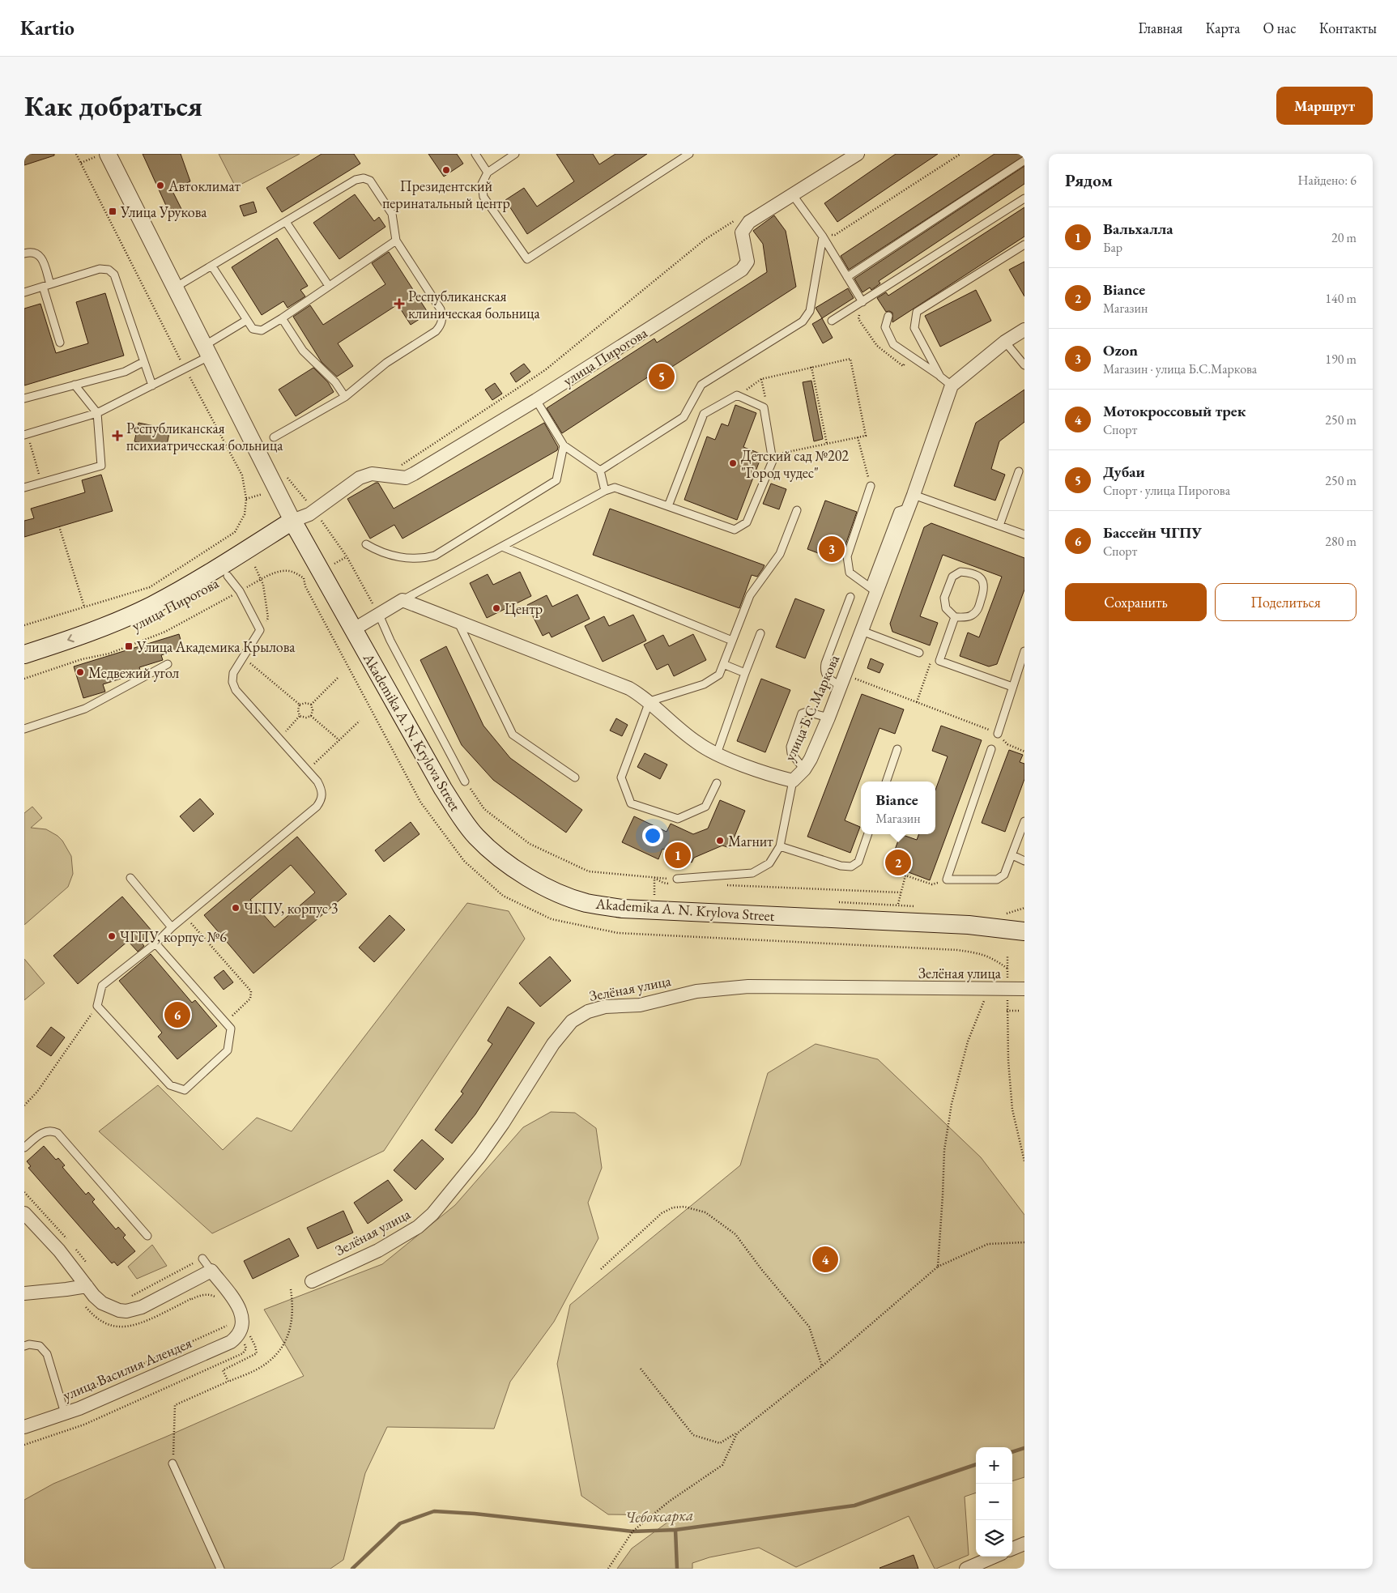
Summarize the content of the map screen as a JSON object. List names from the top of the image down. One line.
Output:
{"streets":{"main road":["улица Пирогова","Akademika A. N. Krylova Street"],"street":["улица Б.С.Маркова","Зелёная улица","улица Василия Алендея"]},"crossings":[["улица Пирогова","Akademika A. N. Krylova Street"]],"water":["Чебоксарка"],"places":{"other":["Президентский перинатальный центр","Автоклимат","Детский сад №202 \"Город чудес\"","Центр","Медвежий угол","Магнит","ЧГПУ, корпус 3","ЧГПУ, корпус №6"],"transit":["Улица Урукова","Улица Академика Крылова"],"health":["Республиканская клиническая больница","Республиканская психиатрическая больница"]},"page":{"header":"Kartio","nav":["Главная","Карта","О нас","Контакты"],"buttons":["Маршрут",["Сохранить","Поделиться"]],"title":"Как добраться","heading":["Рядом","Найдено: 6"],"list":[{"mark":"1","name":"Вальхалла","note":"Бар","value":"20 m"},{"mark":"2","name":"Biance","note":"Магазин","value":"140 m"},{"mark":"3","name":"Ozon","note":"Магазин · улица Б.С.Маркова","value":"190 m"},{"mark":"4","name":"Мотокроссовый трек","note":"Спорт","value":"250 m"},{"mark":"5","name":"Дубаи","note":"Спорт · улица Пирогова","value":"250 m"},{"mark":"6","name":"Бассейн ЧГПУ","note":"Спорт","value":"280 m"}],"pins":["5","3","1","2","6","4"],"popup":["Biance","Магазин"],"map_buttons":["+","−"]}}
